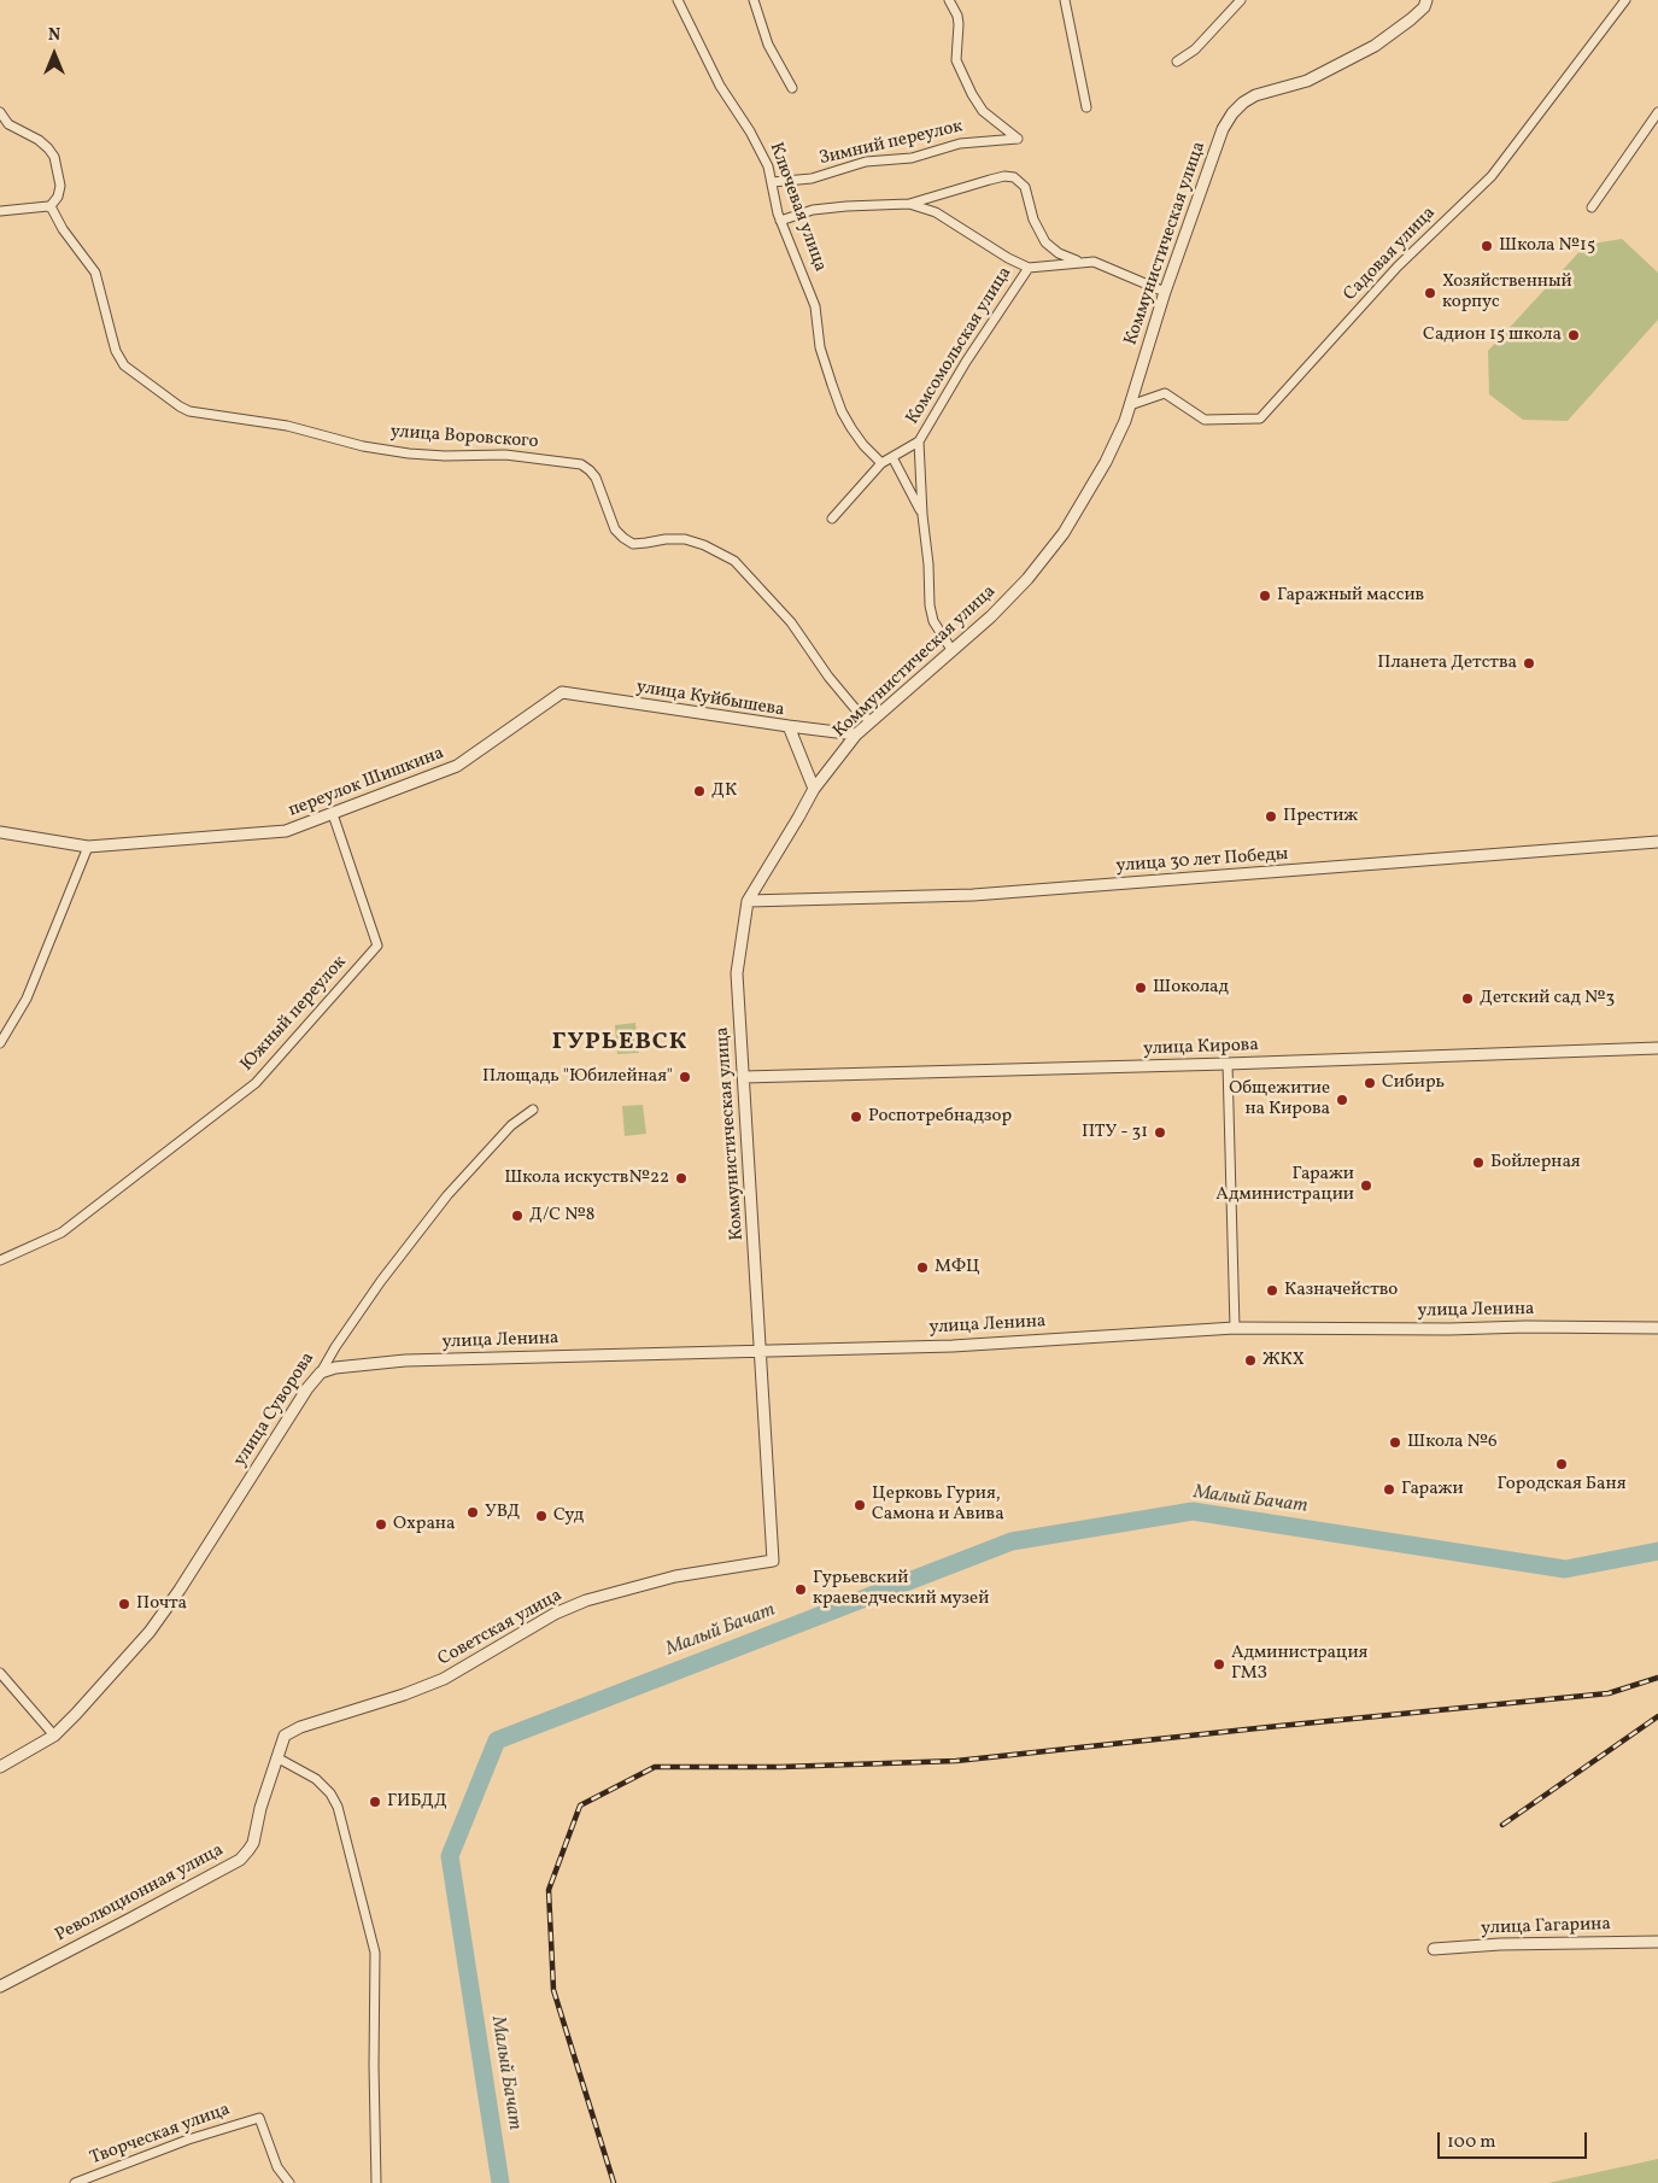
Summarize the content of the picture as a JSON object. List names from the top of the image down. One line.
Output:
{"streets":{"street":["Зимний переулок","Ключевая улица","Коммунистическая улица","Садовая улица","Комсомольская улица","улица Воровского","улица Куйбышева","переулок Шишкина","улица 30 лет Победы","Южный переулок","улица Кирова","улица Ленина","улица Суворова","Советская улица","Революционная улица","улица Гагарина","Творческая улица"]},"crossings":[["Зимний переулок","Ключевая улица"],["Ключевая улица","Комсомольская улица"],["Коммунистическая улица","Садовая улица"],["Коммунистическая улица","Комсомольская улица"],["Коммунистическая улица","улица Воровского"],["Коммунистическая улица","улица Куйбышева"],["Коммунистическая улица","улица 30 лет Победы"],["Коммунистическая улица","улица Кирова"],["Коммунистическая улица","улица Ленина"],["Коммунистическая улица","Советская улица"],["улица Куйбышева","переулок Шишкина"],["переулок Шишкина","Южный переулок"],["улица Ленина","улица Суворова"],["Советская улица","Революционная улица"]],"districts":["ГУРЬЕВСК"],"water":["Малый Бачат"],"places":["Школа №15","Хозяйственный корпус","Садион 15 школа","Гаражный массив","Планета Детства","ДК","Престиж","Шоколад","Детский сад №3","Площадь \"Юбилейная\"","Сибирь","Общежитие на Кирова","Роспотребнадзор","ПТУ - 31","Бойлерная","Школа искуств№22","Гаражи Администрации","Д/С №8","МФЦ","Казначейство","ЖКХ","Школа №6","Городская Баня","Гаражи","Церковь Гурия, Самона и Авива","УВД","Суд","Охрана","Гурьевский краеведческий музей","Почта","Администрация ГМЗ","ГИБДД"],"scale_bar":"100 m","north":"top"}
